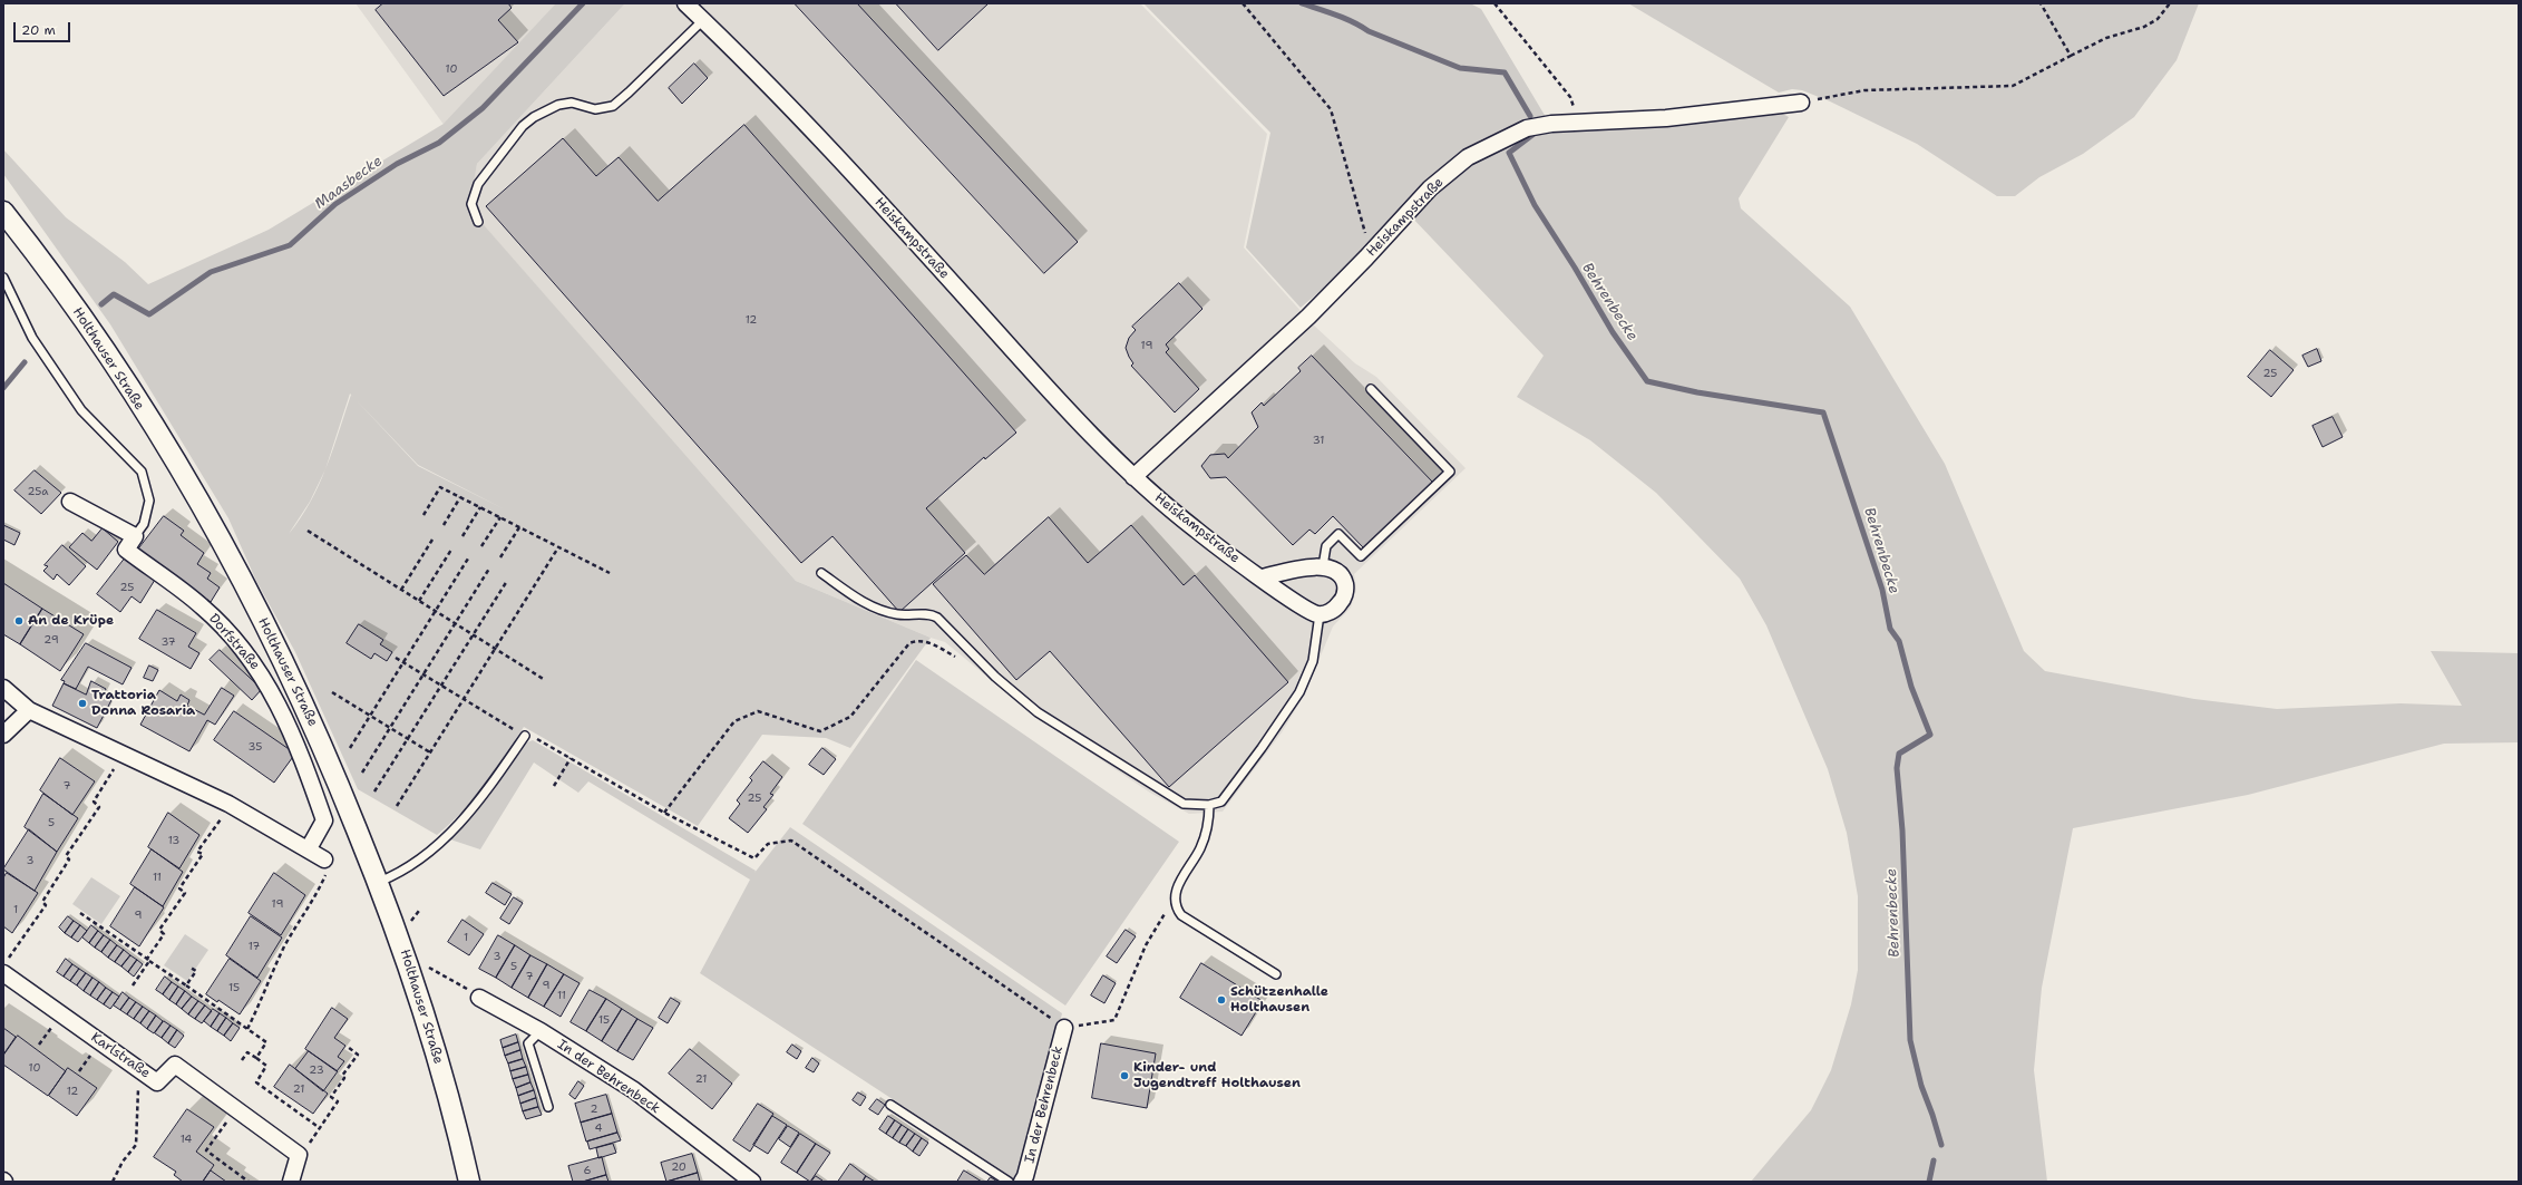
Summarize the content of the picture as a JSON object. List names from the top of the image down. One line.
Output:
{"streets":{"street":["Heiskampstraße","Holthauser Straße","Dorfstraße","Karlstraße","In der Behrenbeck"]},"water":["Maasbecke","Behrenbecke"],"places":["An de Krüpe","Trattoria Donna Rosaria","Schützenhalle Holthausen","Kinder- und Jugendtreff Holthausen"],"house_numbers":["10","12","19","25","31","25a","25","29","37","35","7","25","5","13","3","11","19","1","9","1","17","3","5","7","9","15","11","15","10","23","21","21","12","2","4","14","20","6"],"scale_bar":"20 m"}
